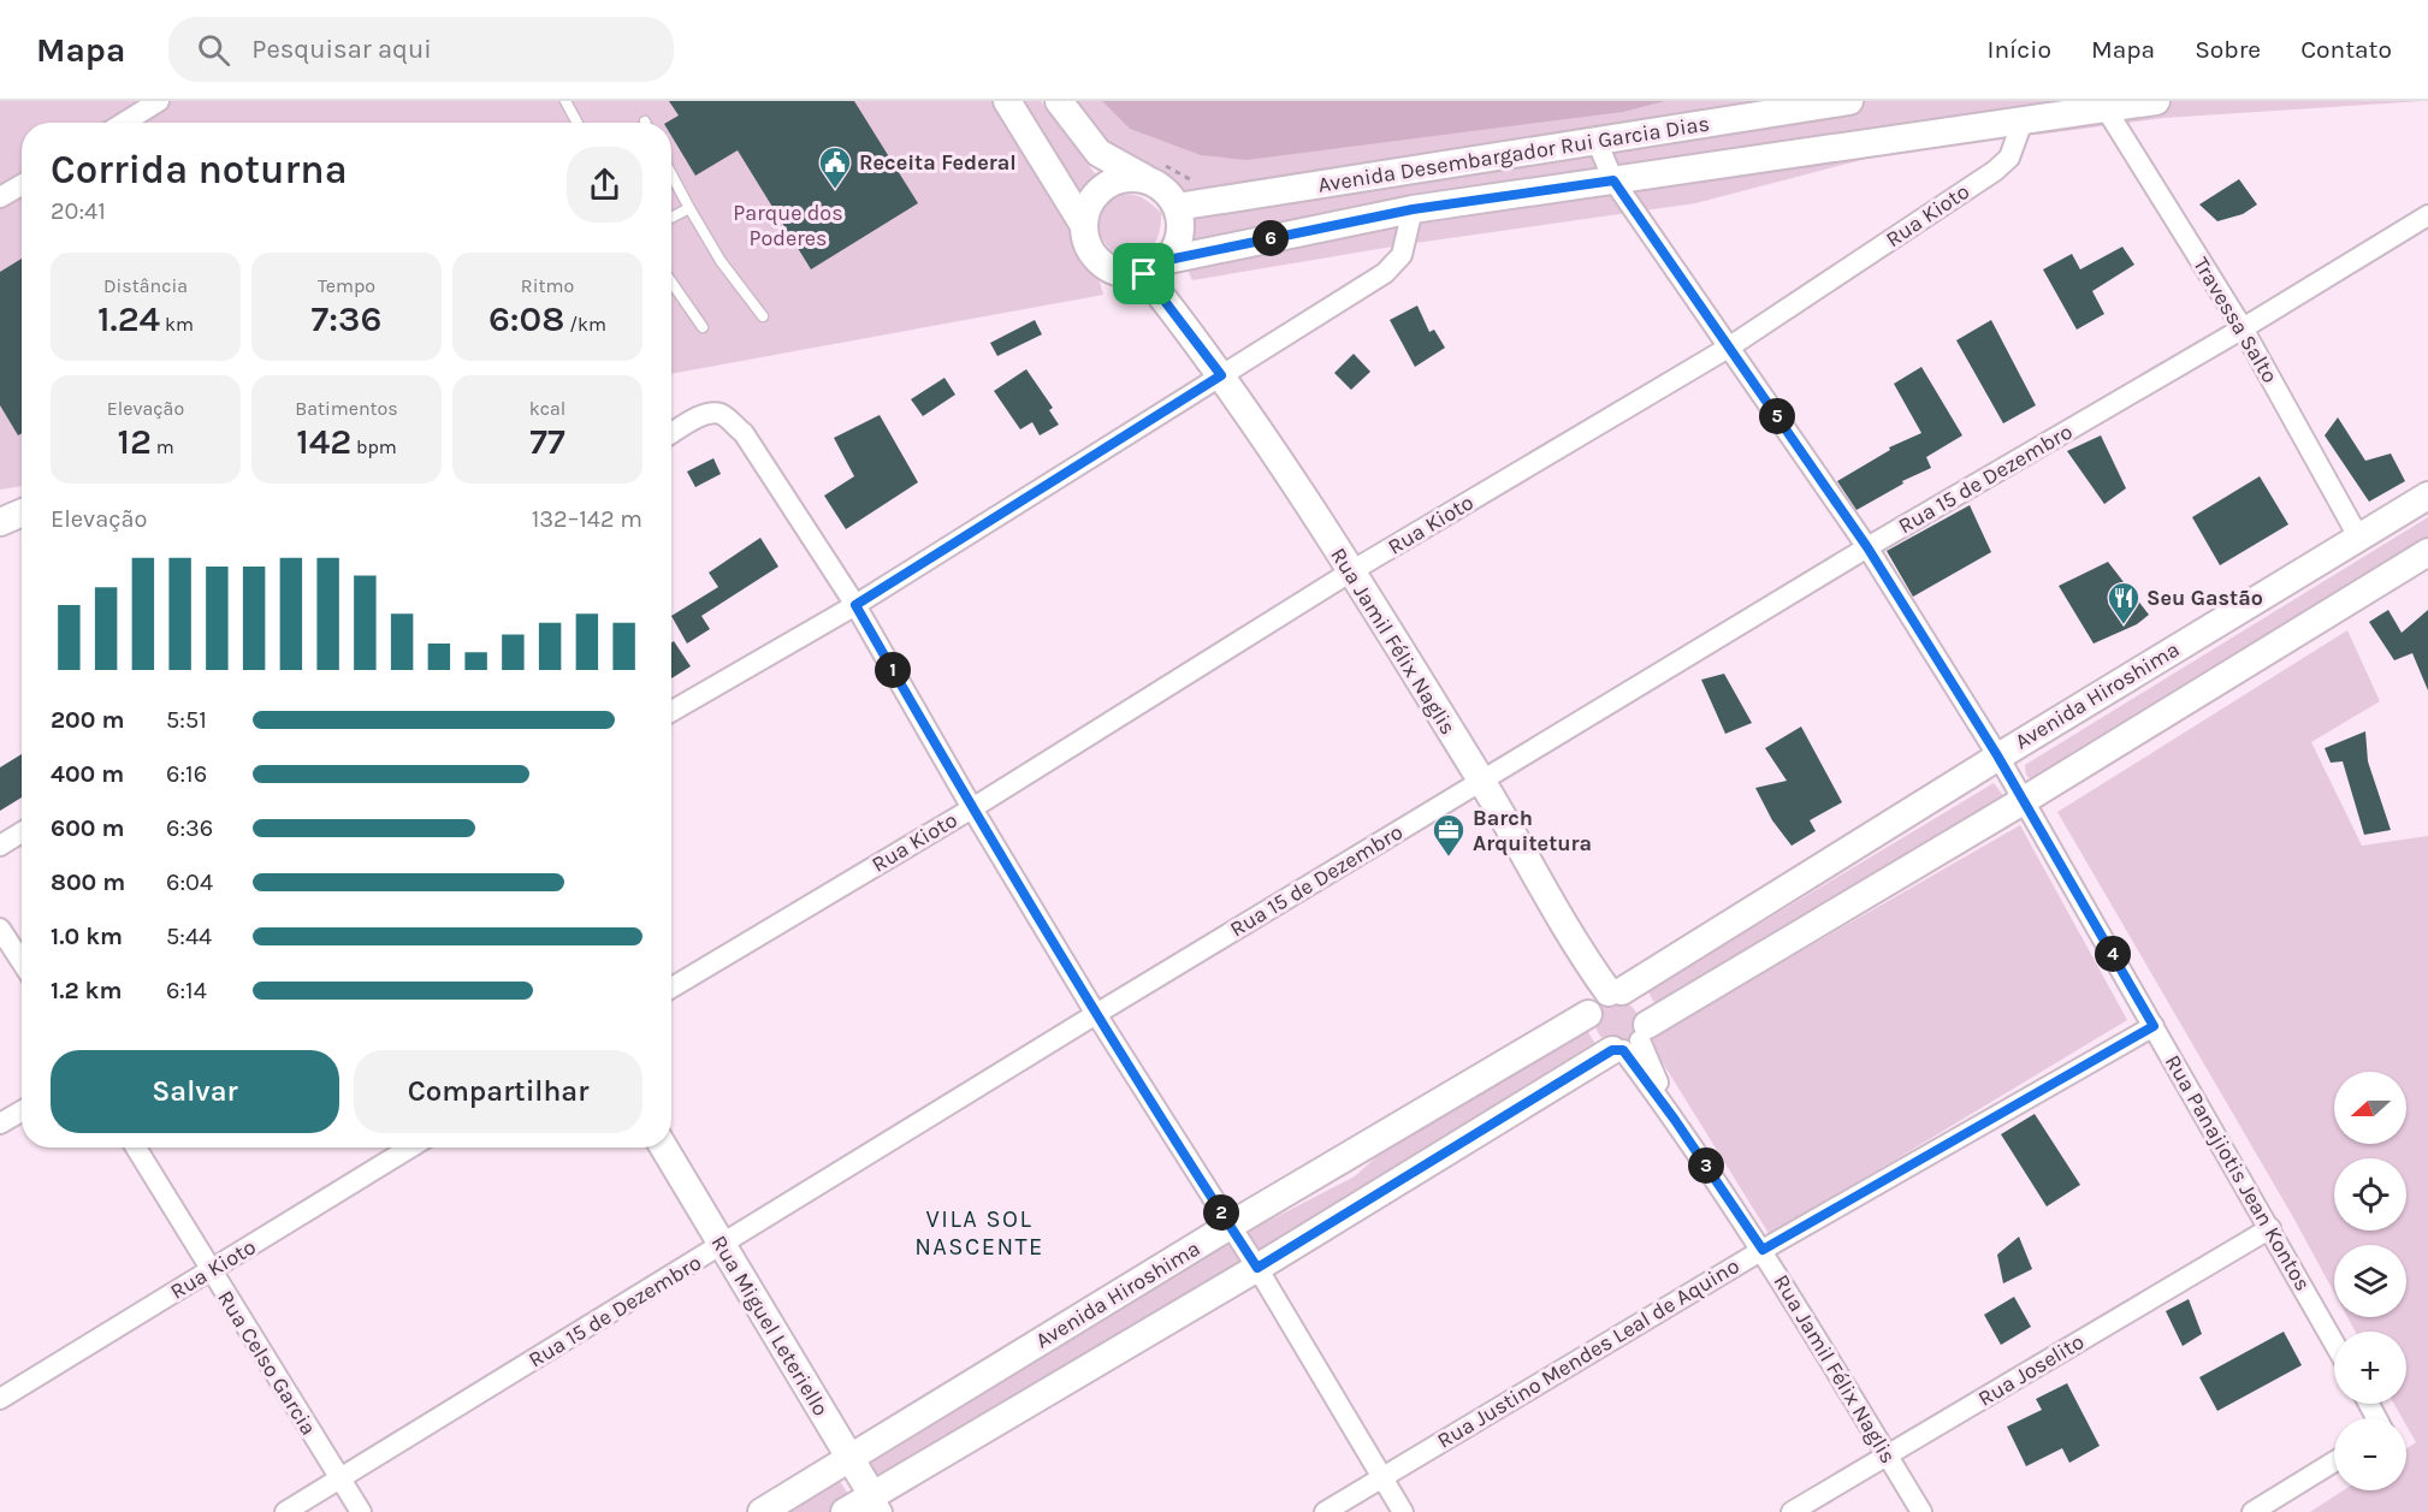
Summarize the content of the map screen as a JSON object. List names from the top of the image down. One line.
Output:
{"streets":{"main road":["Avenida Desembargador Rui Garcia Dias","Rua Jamil Félix Naglis","Avenida Hiroshima","Rua Miguel Leteriello"],"street":["Rua Kioto","Travessa Salto","Rua 15 de Dezembro","Rua Panajiotis Jean Kontos","Rua Justino Mendes Leal de Aquino","Rua Celso Garcia","Rua Joselito"]},"crossings":[["Avenida Desembargador Rui Garcia Dias","Rua Kioto"],["Avenida Desembargador Rui Garcia Dias","Travessa Salto"],["Avenida Desembargador Rui Garcia Dias","Rua Jamil Félix Naglis"],["Avenida Desembargador Rui Garcia Dias","Rua Panajiotis Jean Kontos"],["Rua Kioto","Rua Jamil Félix Naglis"],["Rua Kioto","Rua Panajiotis Jean Kontos"],["Rua Kioto","Rua Celso Garcia"],["Travessa Salto","Rua 15 de Dezembro"],["Travessa Salto","Avenida Hiroshima"],["Rua 15 de Dezembro","Rua Jamil Félix Naglis"],["Rua 15 de Dezembro","Rua Panajiotis Jean Kontos"],["Rua 15 de Dezembro","Rua Miguel Leteriello"],["Rua 15 de Dezembro","Rua Celso Garcia"],["Rua Jamil Félix Naglis","Avenida Hiroshima"],["Rua Jamil Félix Naglis","Rua Justino Mendes Leal de Aquino"],["Rua Jamil Félix Naglis","Rua Joselito"],["Avenida Hiroshima","Rua Panajiotis Jean Kontos"],["Avenida Hiroshima","Rua Miguel Leteriello"],["Rua Panajiotis Jean Kontos","Rua Justino Mendes Leal de Aquino"],["Rua Panajiotis Jean Kontos","Rua Joselito"]],"districts":["VILA SOL NASCENTE"],"parks":["Parque dos Poderes"],"places":{"public building":["Receita Federal"],"restaurant":["Seu Gastão"],"office":["Barch Arquitetura"]},"north":"left","page":{"header":"Mapa","search":"Pesquisar aqui","nav":["Início","Mapa","Sobre","Contato"],"heading":["Corrida noturna","20:41"],"pins":["6","5","1","4","3","2"],"stats":[["Distância","1.24 km"],["Tempo","7:36"],["Ritmo","6:08 /km"],["Elevação","12 m"],["Batimentos","142 bpm"],["kcal","77"]],"chart":["Elevação","132–142 m"],"list":[{"name":"200 m","note":"5:51"},{"name":"400 m","note":"6:16"},{"name":"600 m","note":"6:36"},{"name":"800 m","note":"6:04"},{"name":"1.0 km","note":"5:44"},{"name":"1.2 km","note":"6:14"}],"buttons":["Salvar","Compartilhar"],"map_buttons":["+","−"]}}
